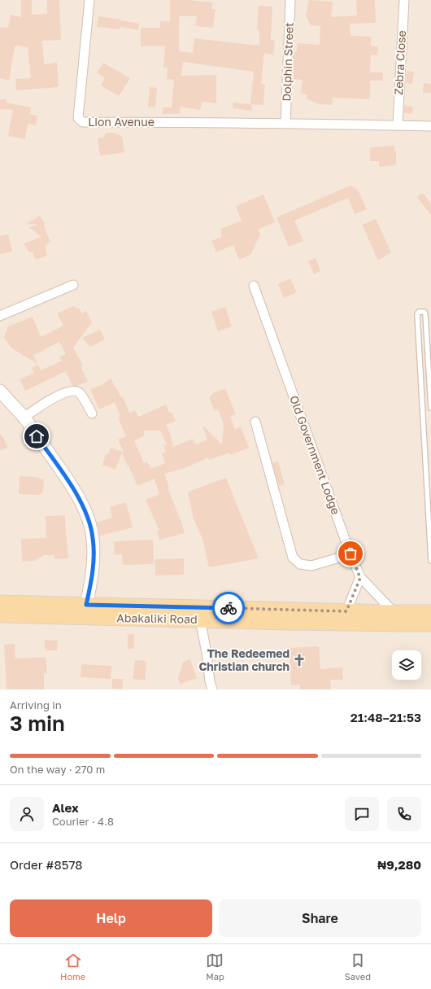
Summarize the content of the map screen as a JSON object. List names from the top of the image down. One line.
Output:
{"streets":{"main road":["Abakaliki Road"],"street":["Dolphin Street","Zebra Close","Lion Avenue","Old Government Lodge"]},"crossings":[["Dolphin Street","Lion Avenue"],["Old Government Lodge","Abakaliki Road"]],"places":{"church":["The Redeemed Christian church"]},"page":{"heading":["3 min","Arriving in","21:48–21:53"],"panel":["Alex","Courier · 4.8","Order #8578","₦9,280"],"bar":"On the way · 270 m","buttons":["Help","Share"],"tabs":["Home","Map","Saved"]}}
